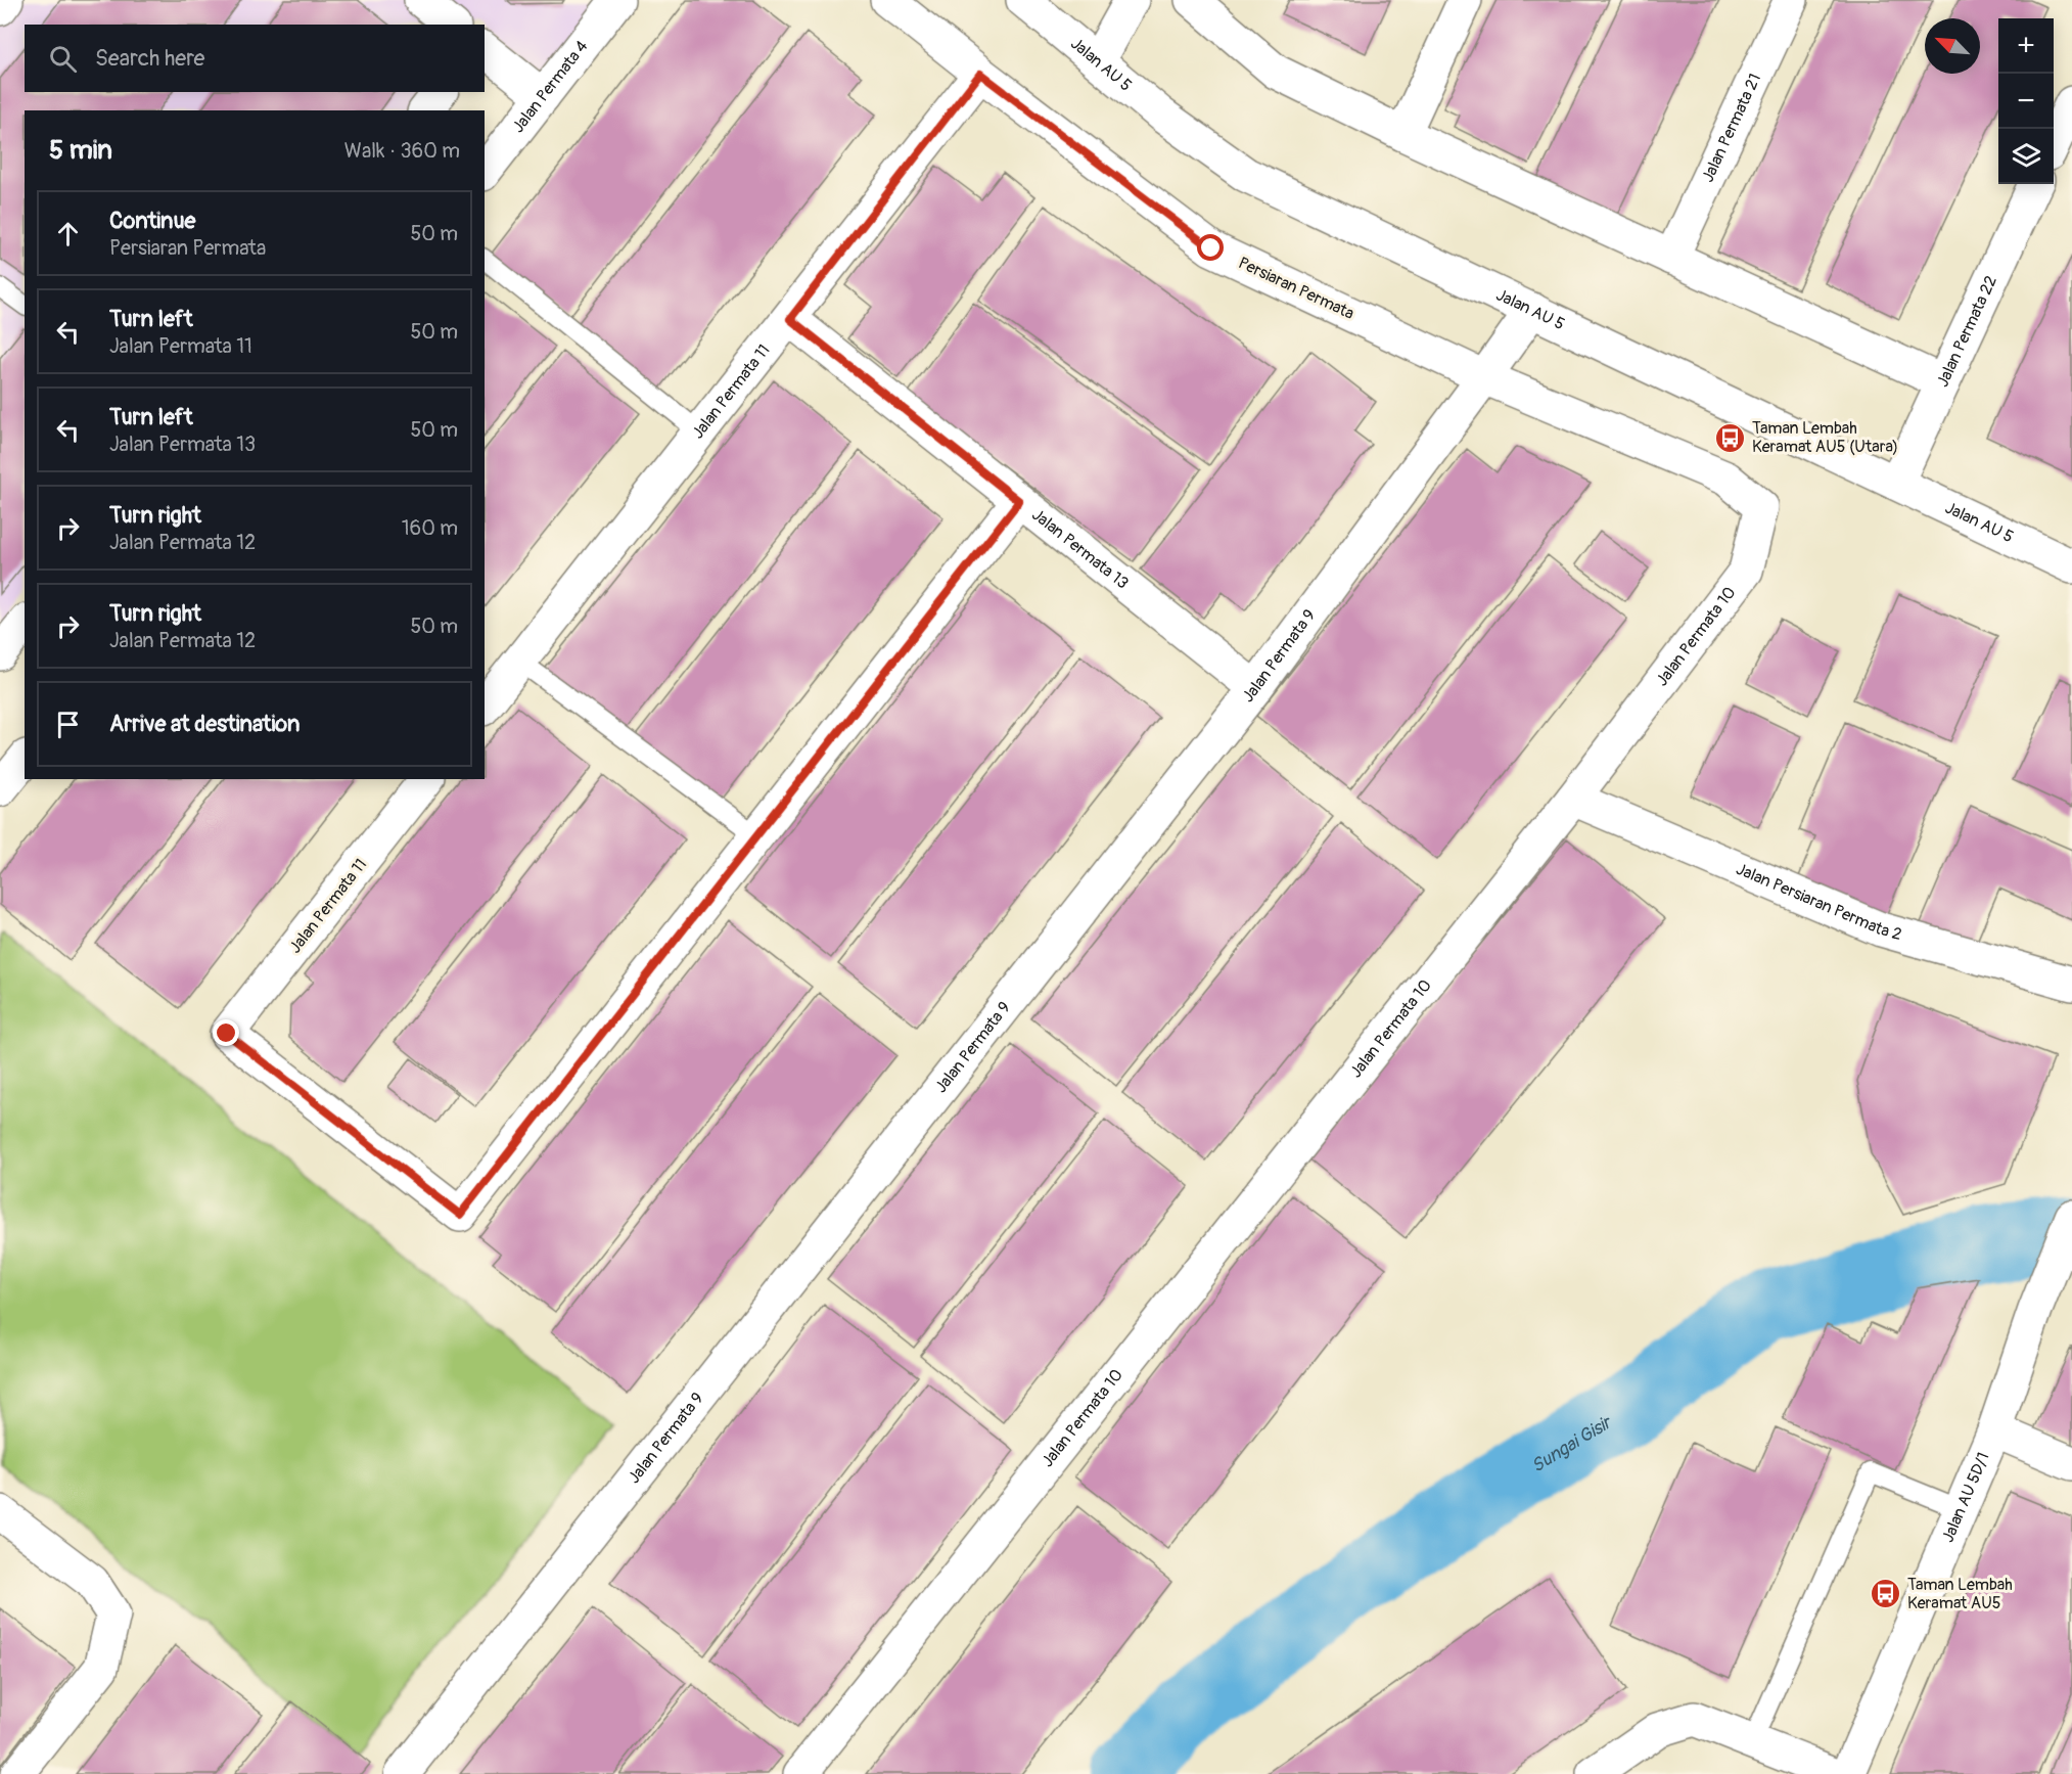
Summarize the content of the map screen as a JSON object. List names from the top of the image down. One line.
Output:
{"streets":{"street":["Jalan AU 5","Jalan Permata 4","Jalan Permata 21","Persiaran Permata","Jalan Permata 22","Jalan Permata 11","Jalan Permata 13","Jalan Permata 10","Jalan Permata 9","Jalan Persiaran Permata 2","Jalan AU 5D/1"]},"crossings":[["Jalan AU 5","Jalan Permata 22"],["Jalan AU 5","Jalan Permata 9"],["Persiaran Permata","Jalan Permata 11"],["Persiaran Permata","Jalan Permata 10"],["Persiaran Permata","Jalan Permata 9"],["Jalan Permata 11","Jalan Permata 13"],["Jalan Permata 13","Jalan Permata 9"],["Jalan Permata 10","Jalan Permata 9"],["Jalan Permata 10","Jalan Persiaran Permata 2"]],"water":["Sungai Gisir"],"places":{"bus stop":["Taman Lembah Keramat AU5 (Utara)","Taman Lembah Keramat AU5"]},"north":"top left","page":{"map_buttons":["+","−"],"search":"Search here","heading":["5 min","Walk · 360 m"],"list":[["Continue","Persiaran Permata","50 m"],["Turn left","Jalan Permata 11","50 m"],["Turn left","Jalan Permata 13","50 m"],["Turn right","Jalan Permata 12","160 m"],["Turn right","Jalan Permata 12","50 m"],"Arrive at destination"]}}
